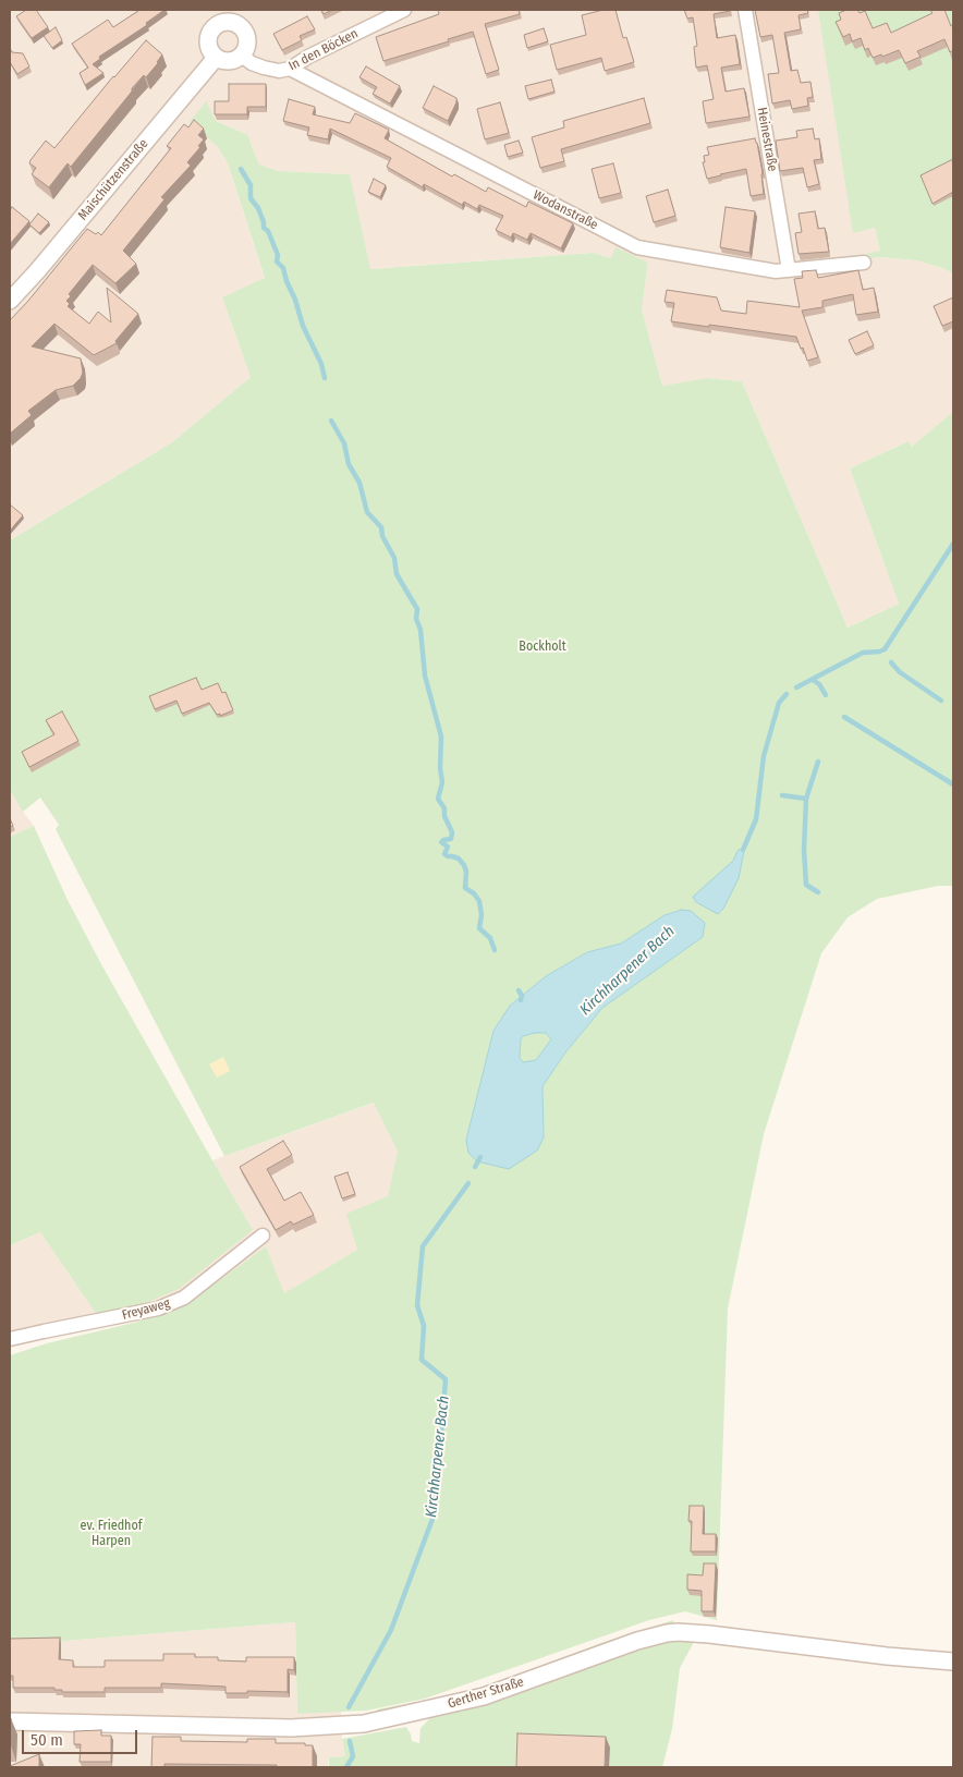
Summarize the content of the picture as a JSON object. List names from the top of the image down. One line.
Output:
{"streets":{"street":["In den Böcken","Heinestraße","Maischützenstraße","Wodanstraße","Freyaweg","Gerther Straße"]},"crossings":[["In den Böcken","Maischützenstraße"],["In den Böcken","Wodanstraße"],["Heinestraße","Wodanstraße"]],"water":["Kirchharpener Bach"],"parks":["Bockholt","ev. Friedhof Harpen"],"scale_bar":"50 m"}
